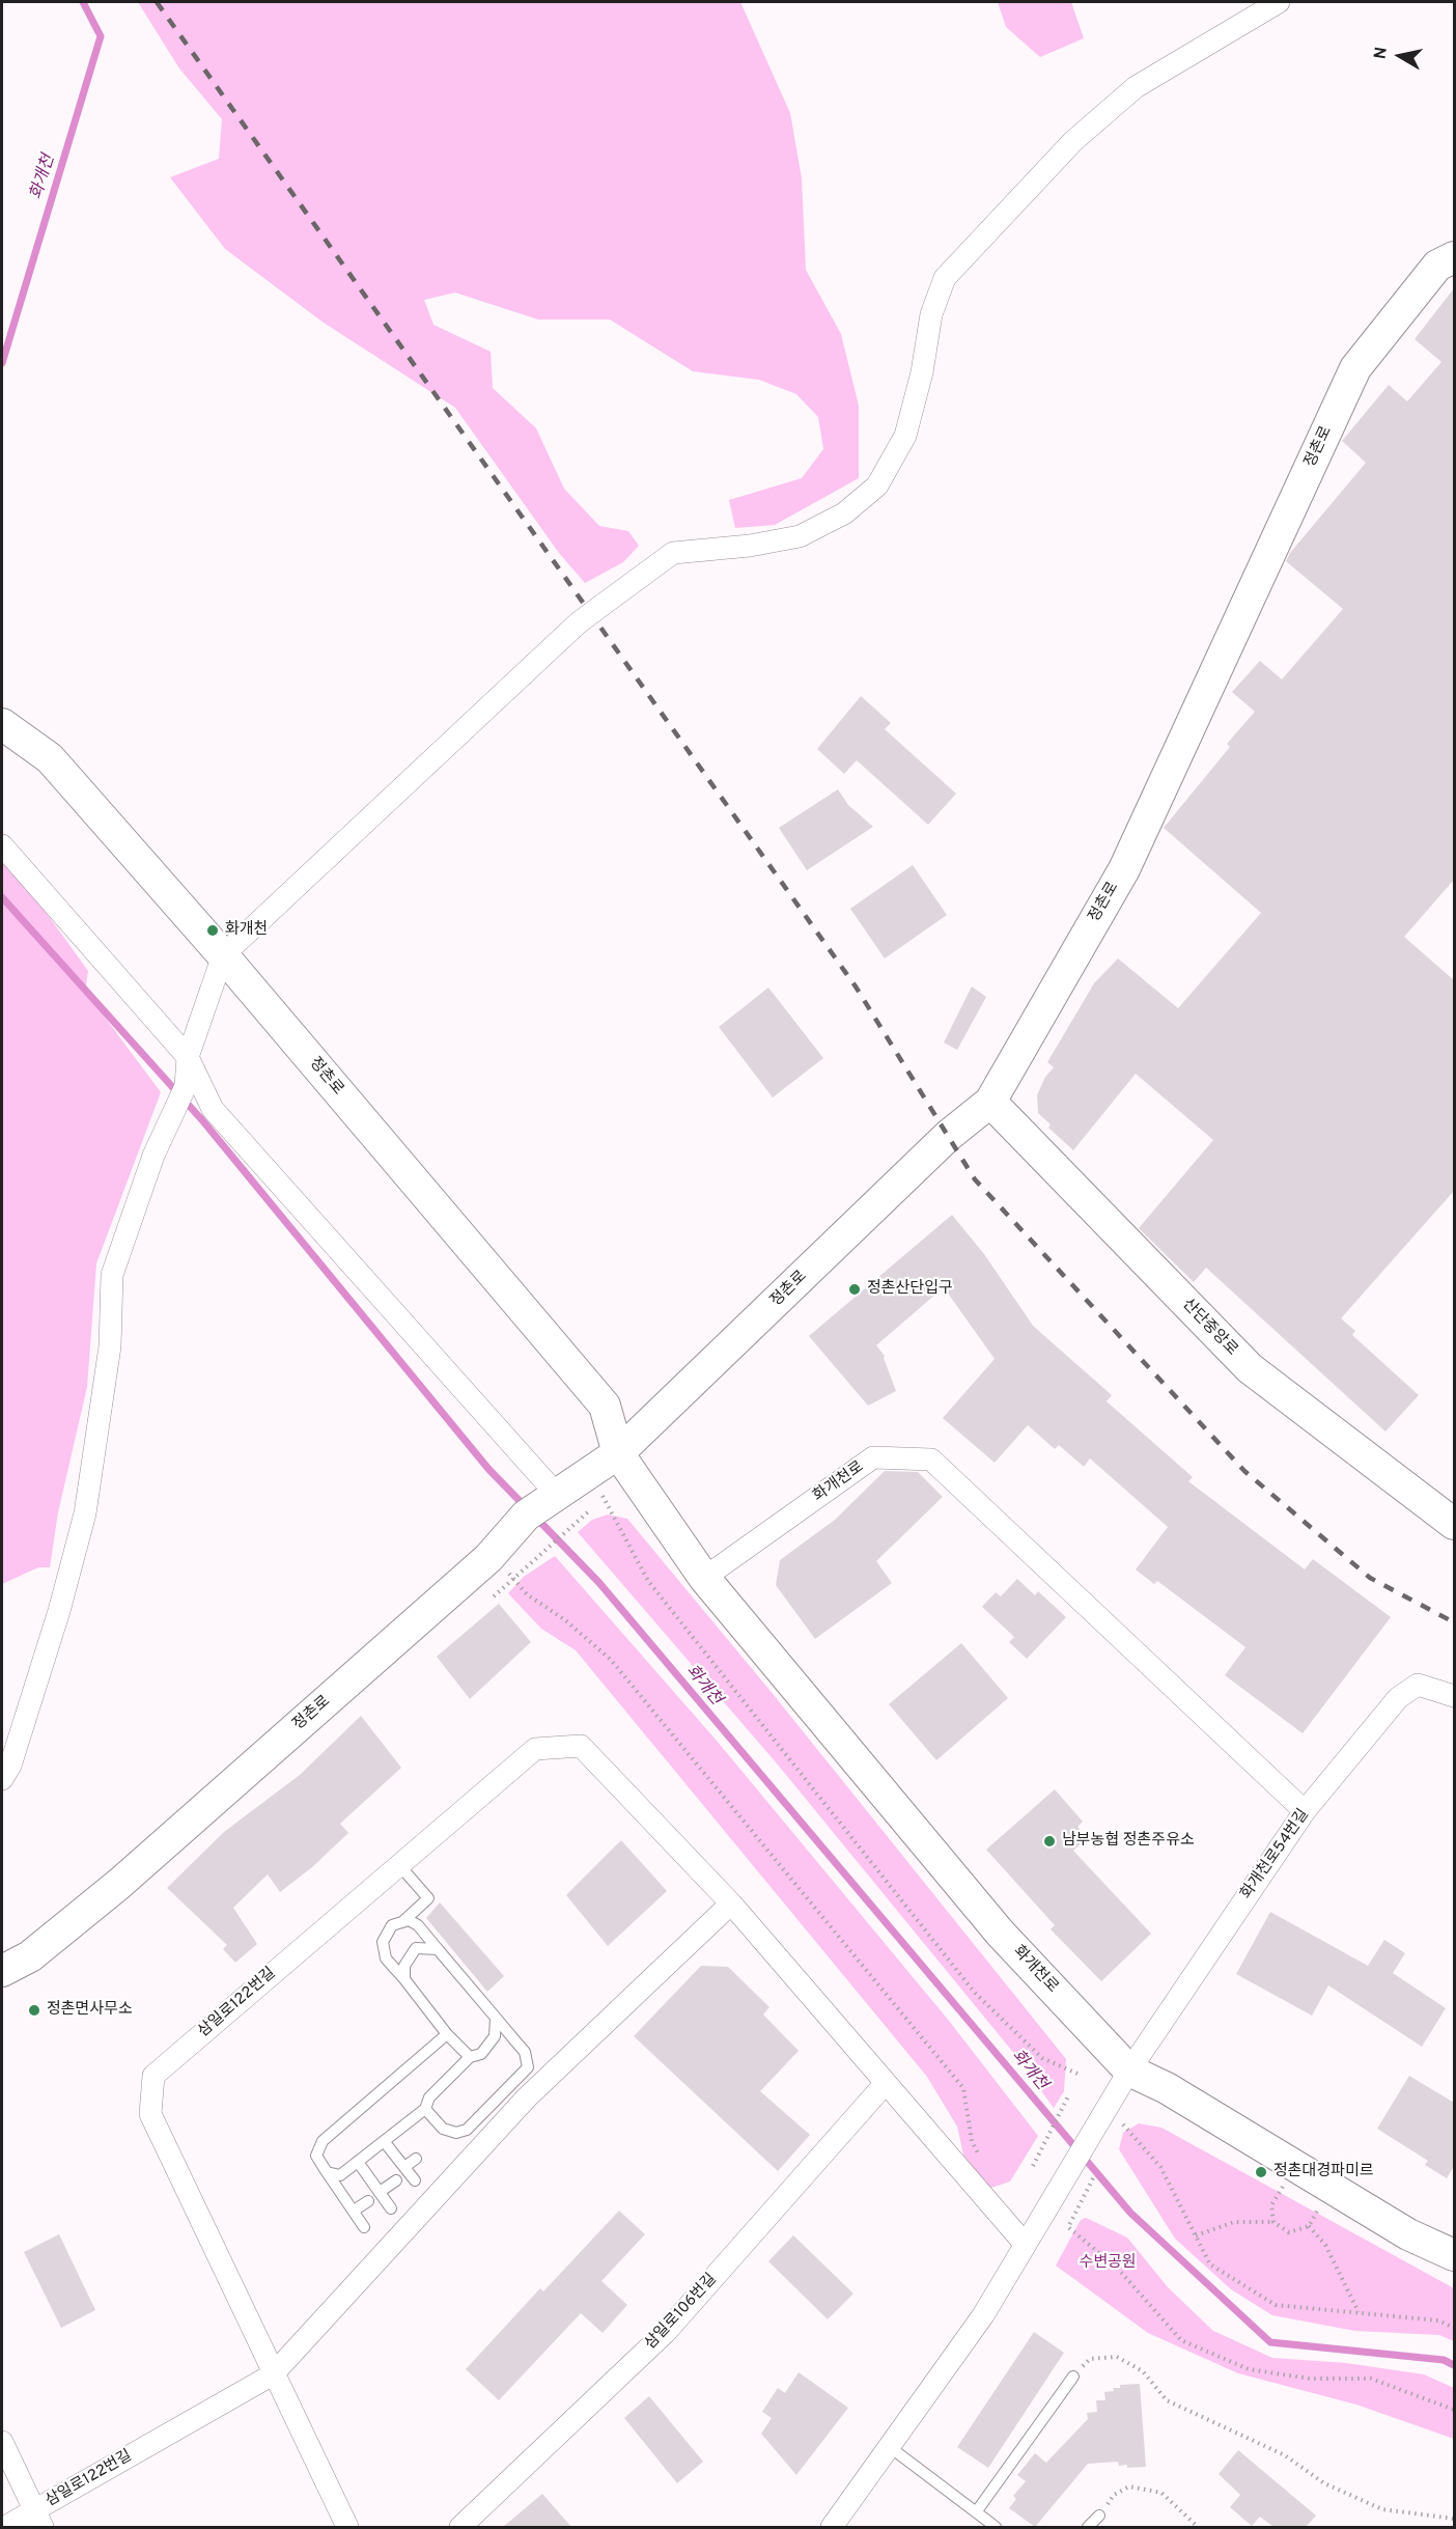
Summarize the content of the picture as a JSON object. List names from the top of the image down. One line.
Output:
{"streets":{"main road":["정촌로","산단중앙로","화개천로"],"street":["화개천로54번길","삼일로122번길","삼일로106번길"]},"crossings":[["정촌로","산단중앙로"],["정촌로","화개천로"],["화개천로","화개천로54번길"]],"water":["화개천"],"parks":["수변공원"],"places":["화개천","정촌산단입구","남부농협 정촌주유소","정촌면사무소","정촌대경파미르"],"north":"left"}
